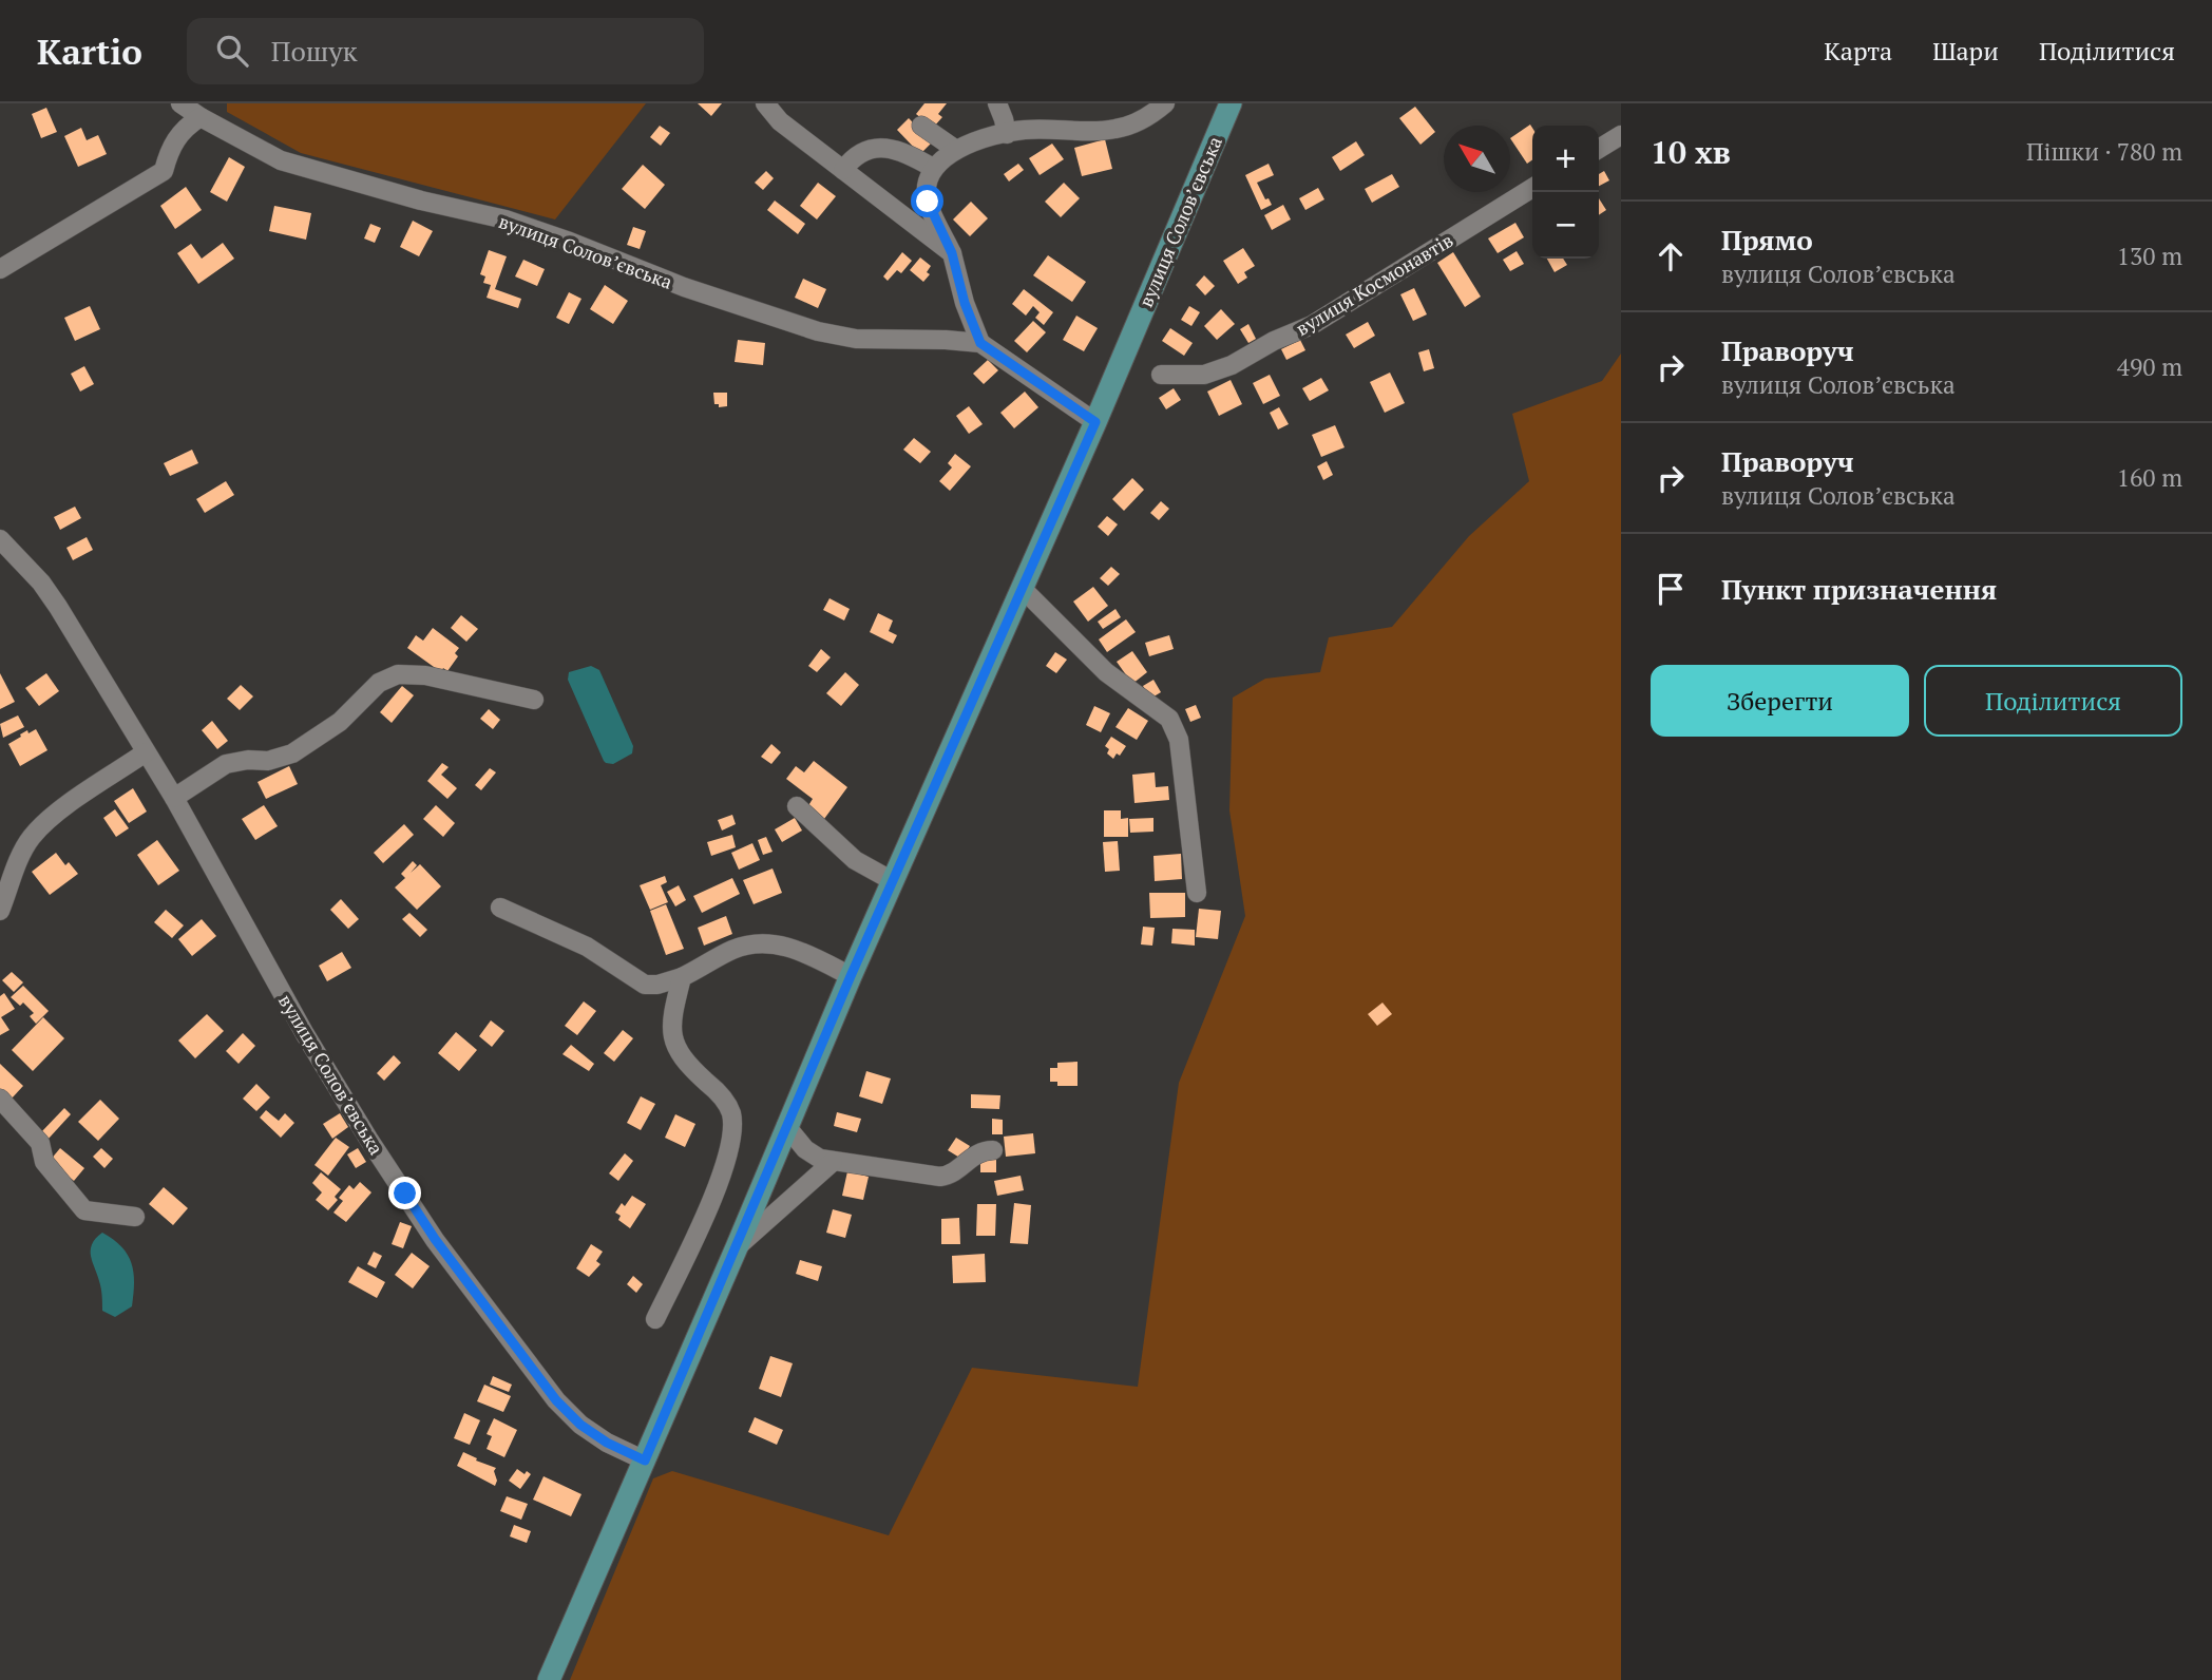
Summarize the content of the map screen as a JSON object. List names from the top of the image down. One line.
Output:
{"streets":{"main road":["вулиця Соловʼєвська"],"street":["вулиця Космонавтів"]},"north":"top left","page":{"header":"Kartio","search":"Пошук","nav":["Карта","Шари","Поділитися"],"heading":["10 хв","Пішки · 780 m"],"map_buttons":["+","−"],"list":[["Прямо","вулиця Соловʼєвська","130 m"],["Праворуч","вулиця Соловʼєвська","490 m"],["Праворуч","вулиця Соловʼєвська","160 m"],"Пункт призначення"],"buttons":["Зберегти","Поділитися"]}}
